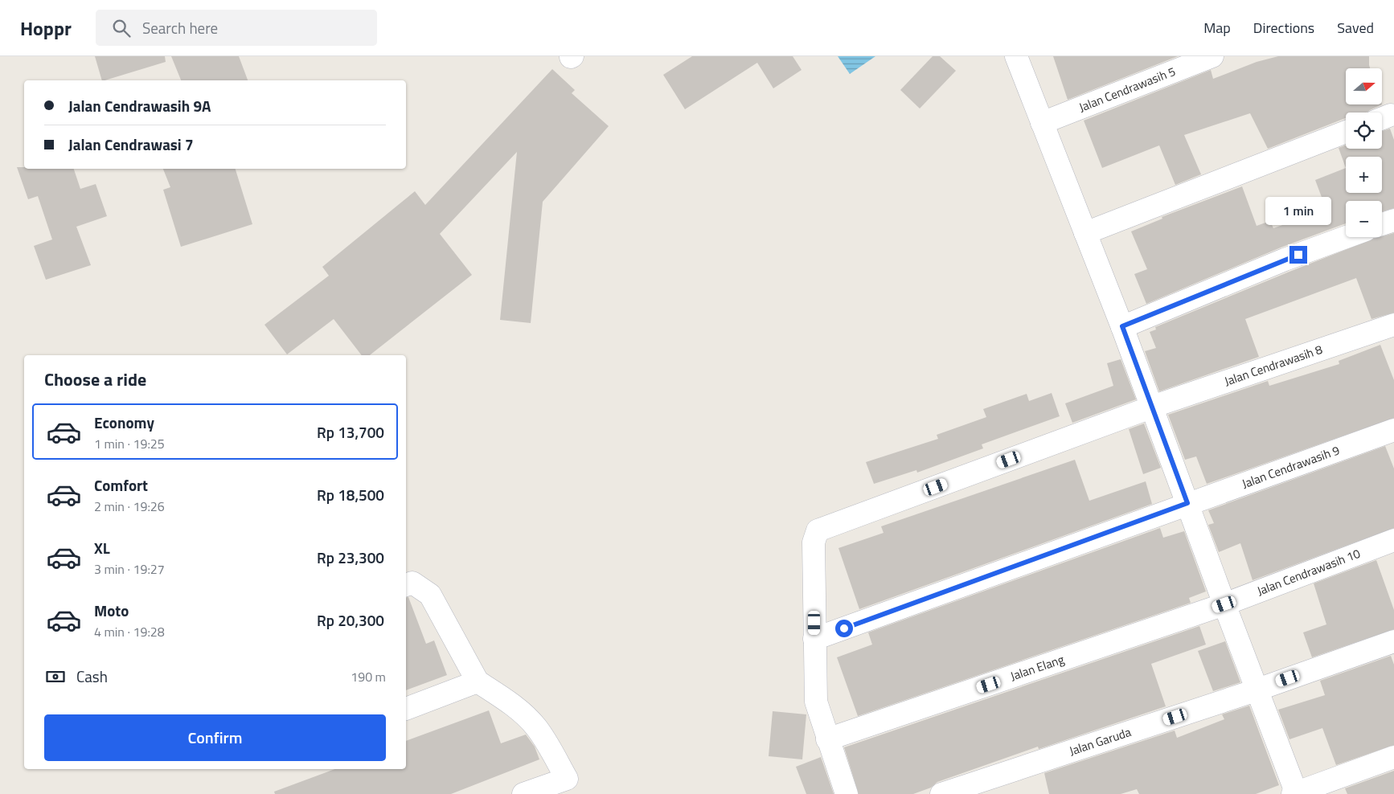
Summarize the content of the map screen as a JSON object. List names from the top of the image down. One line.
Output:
{"streets":{"street":["Jalan Cendrawasih 5","Jalan Cendrawasih 8","Jalan Cendrawasih 9","Jalan Cendrawasih 10","Jalan Elang","Jalan Garuda"]},"crossings":[["Jalan Cendrawasih 8","Jalan Cendrawasih 9"],["Jalan Cendrawasih 10","Jalan Elang"]],"north":"right","page":{"header":"Hoppr","search":"Search here","nav":["Map","Directions","Saved"],"map_buttons":["+","−"],"banner":["Jalan Cendrawasih 9A","Jalan Cendrawasi 7"],"bubble":"1 min","heading":"Choose a ride","list":[{"name":"Economy","note":"1 min · 19:25","value":"Rp 13,700"},{"name":"Comfort","note":"2 min · 19:26","value":"Rp 18,500"},{"name":"XL","note":"3 min · 19:27","value":"Rp 23,300"},{"name":"Moto","note":"4 min · 19:28","value":"Rp 20,300"}],"pay":["Cash","190 m"],"buttons":"Confirm"}}
